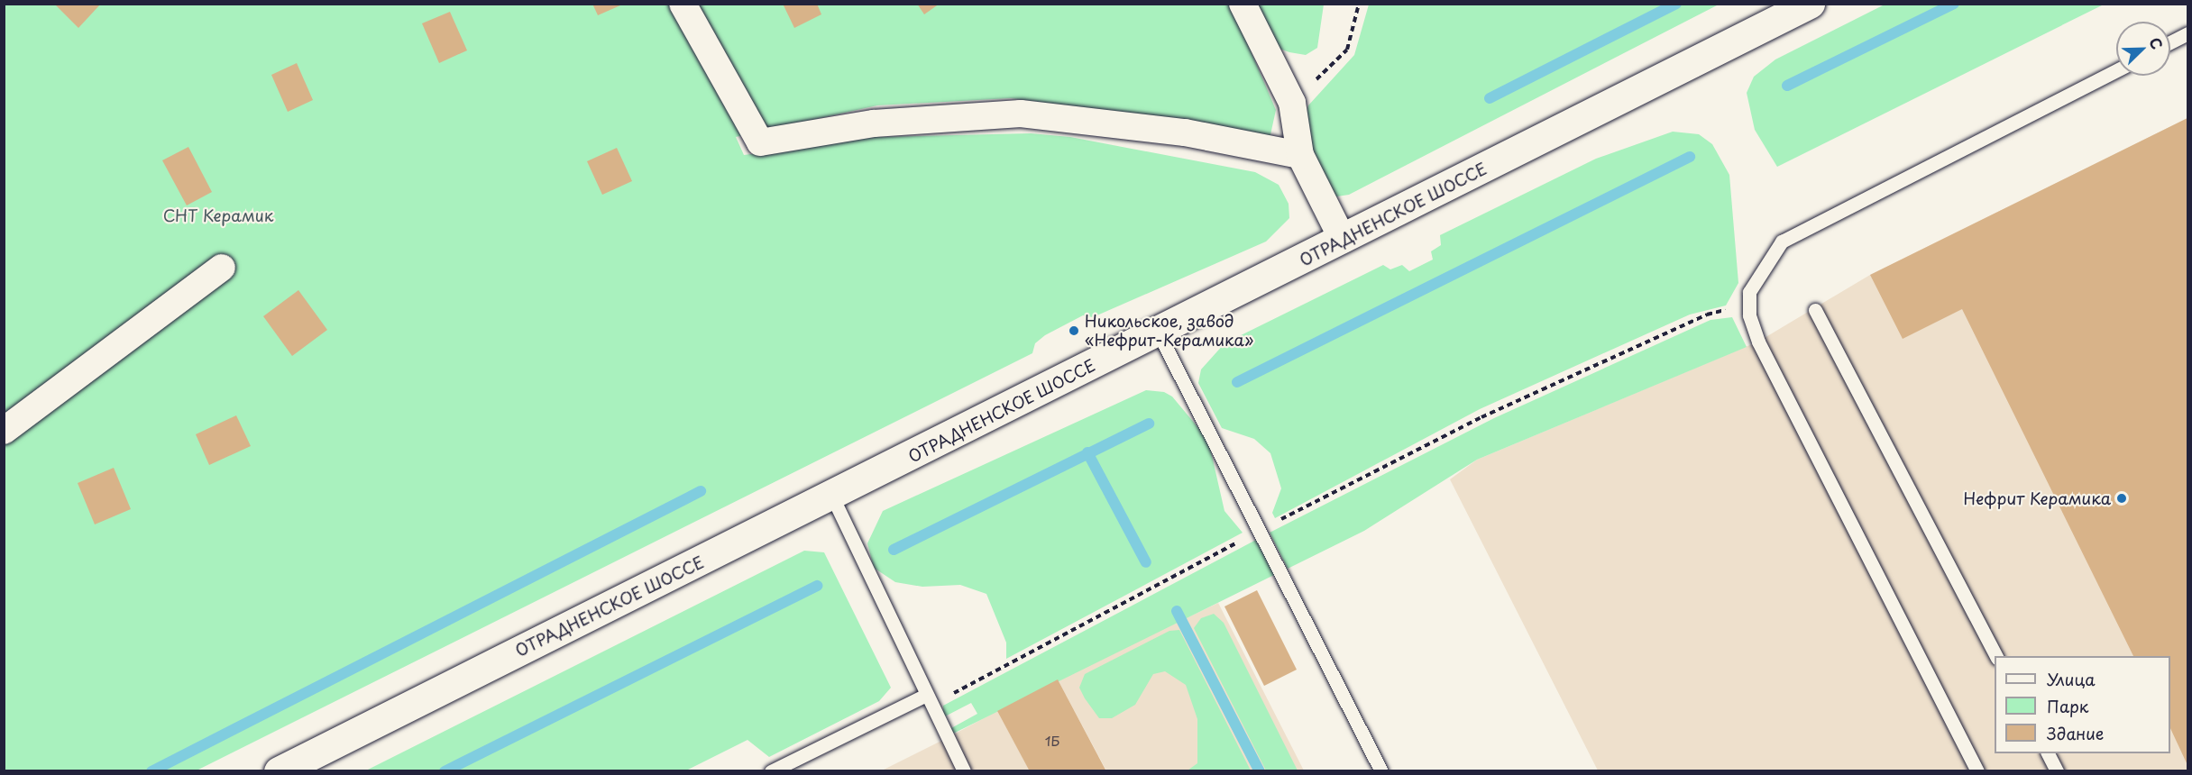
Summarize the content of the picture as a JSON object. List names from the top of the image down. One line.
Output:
{"streets":{"main road":["ОТРАДНЕНСКОЕ ШОССЕ"]},"parks":["СНТ Керамик"],"places":["Никольское, завод «Нефрит-Керамика»","Нефрит Керамика"],"house_numbers":["1Б"],"legend":["Улица","Парк","Здание"],"north":"top right"}
